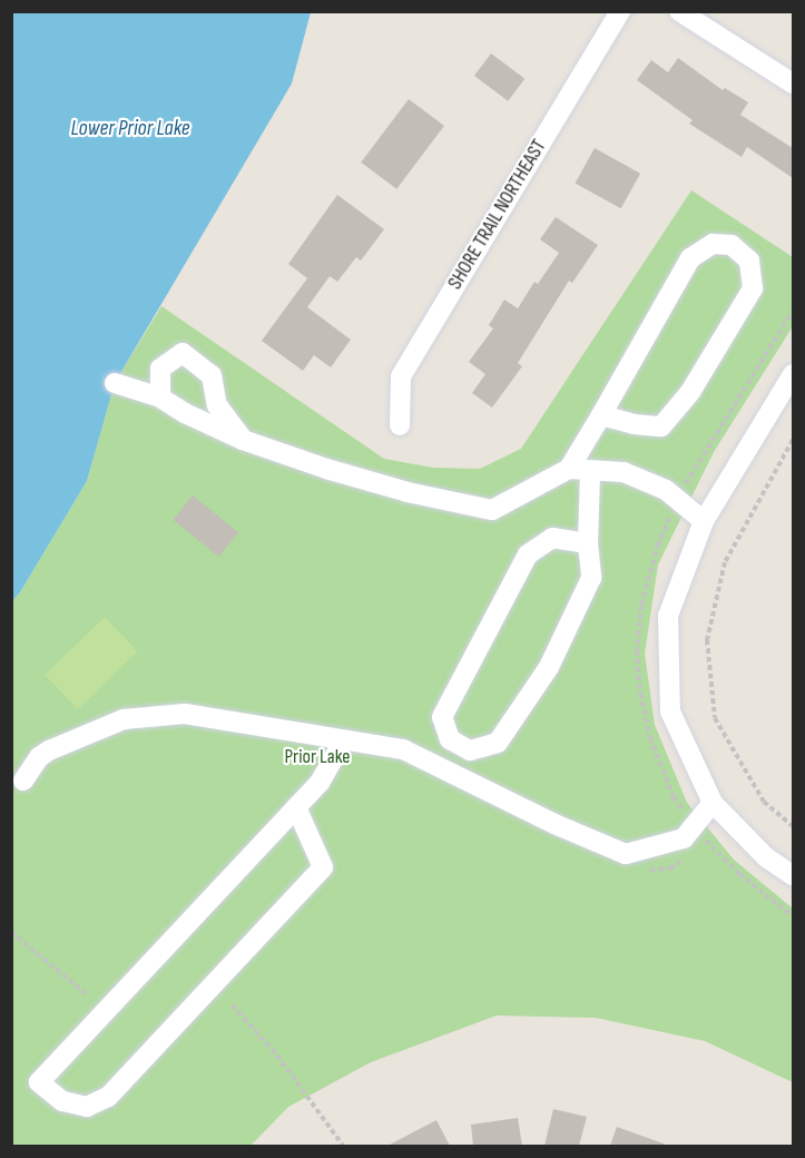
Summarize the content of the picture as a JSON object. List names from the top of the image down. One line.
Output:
{"streets":{"street":["SHORE TRAIL NORTHEAST"]},"water":["Lower Prior Lake"],"parks":["Prior Lake"]}
